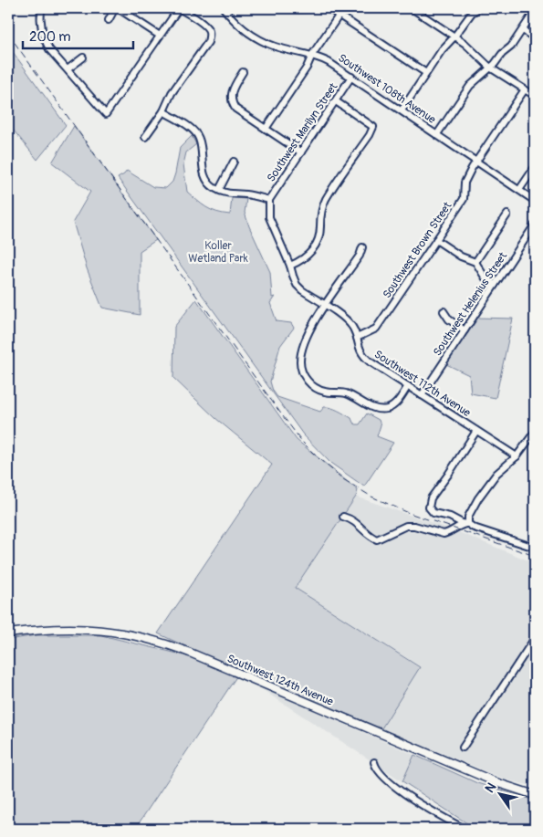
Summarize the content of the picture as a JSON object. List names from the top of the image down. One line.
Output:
{"streets":{"main road":["Southwest 124th Avenue"],"street":["Southwest 108th Avenue","Southwest Marilyn Street","Southwest Brown Street","Southwest Helenius Street","Southwest 112th Avenue"]},"crossings":[["Southwest 108th Avenue","Southwest Marilyn Street"],["Southwest 108th Avenue","Southwest Brown Street"],["Southwest Marilyn Street","Southwest 112th Avenue"],["Southwest Brown Street","Southwest 112th Avenue"],["Southwest Helenius Street","Southwest 112th Avenue"]],"parks":["Koller Wetland Park"],"scale_bar":"200 m","north":"top left"}
